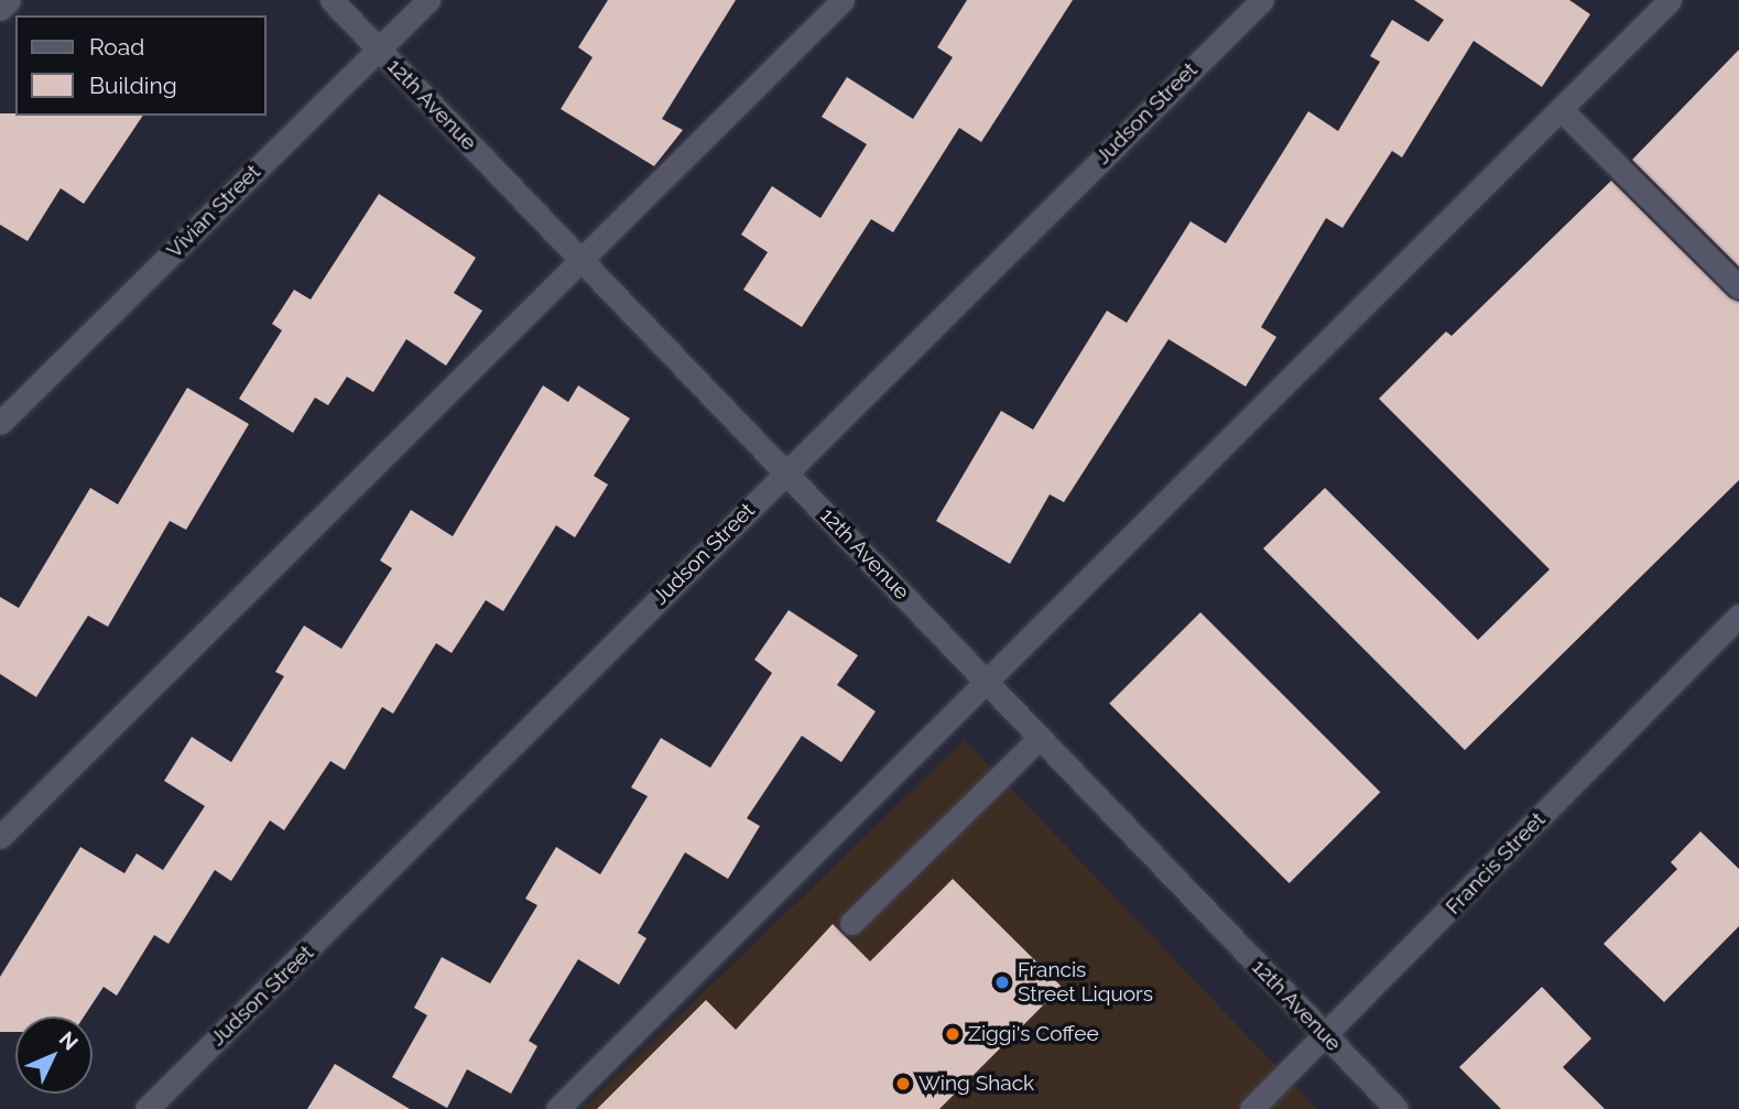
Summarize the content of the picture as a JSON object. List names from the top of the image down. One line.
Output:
{"streets":{"street":["12th Avenue","Judson Street","Vivian Street","Francis Street"]},"crossings":[["12th Avenue","Judson Street"],["12th Avenue","Vivian Street"],["12th Avenue","Francis Street"]],"places":["Francis Street Liquors","Ziggi's Coffee","Wing Shack"],"legend":["Road","Building"],"north":"top right"}
